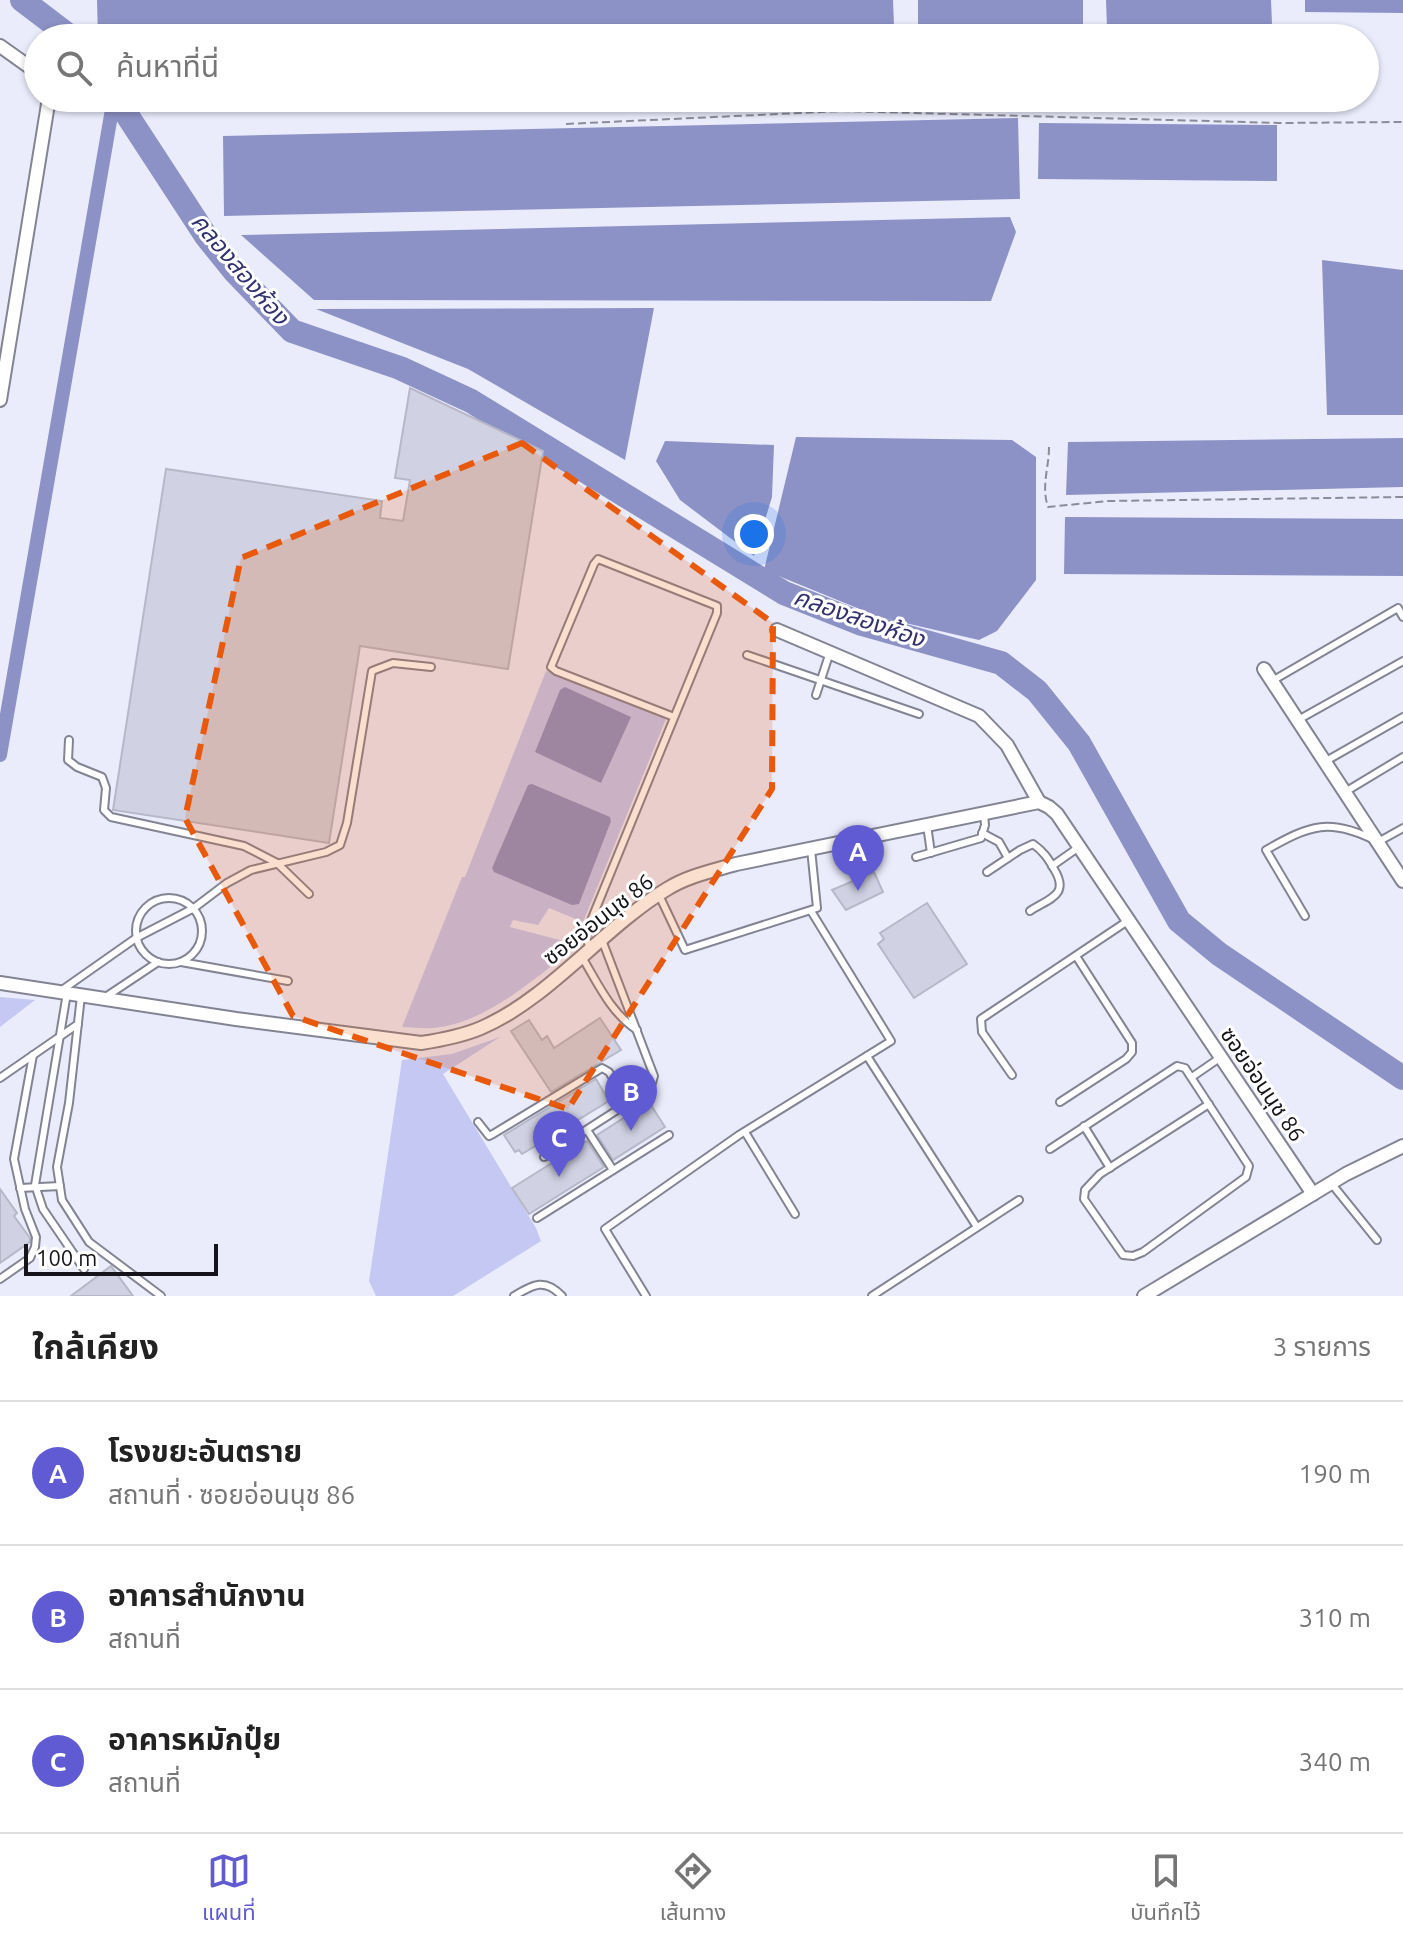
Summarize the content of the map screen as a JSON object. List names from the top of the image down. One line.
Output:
{"streets":{"street":["ซอยอ่อนนุช 86"]},"water":["คลองสองห้อง"],"scale_bar":"100 m","page":{"search":"ค้นหาที่นี่","pins":["A","B","C"],"scale":"100 m","heading":["ใกล้เคียง","3 รายการ"],"list":[{"mark":"A","name":"โรงขยะอันตราย","note":"สถานที่ · ซอยอ่อนนุช 86","value":"190 m"},{"mark":"B","name":"อาคารสำนักงาน","note":"สถานที่","value":"310 m"},{"mark":"C","name":"อาคารหมักปุ๋ย","note":"สถานที่","value":"340 m"}],"nav":["แผนที่","เส้นทาง","บันทึกไว้"]}}
